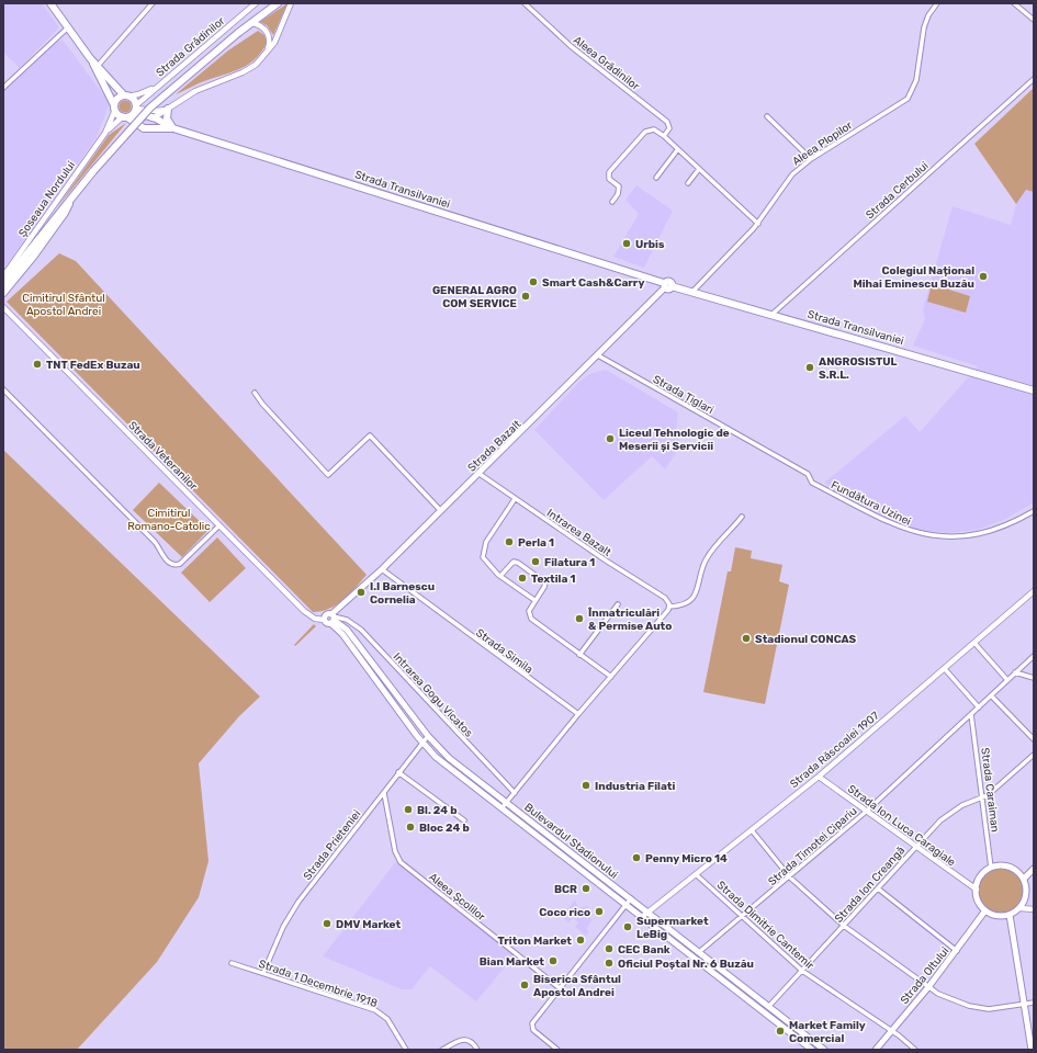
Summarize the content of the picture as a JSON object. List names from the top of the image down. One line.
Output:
{"streets":{"main road":["Strada Transilvaniei","Șoseaua Nordului","Strada Bazalt","Bulevardul Stadionului","Strada Oltului"],"street":["Strada Grădinilor","Aleea Grădinilor","Aleea Plopilor","Strada Cerbului","Strada Țiglari","Strada Veteranilor","Fundătura Uzinei","Intrarea Bazalt","Strada Simila","Intrarea Gogu Vicatos","Strada Răscoalei 1907","Strada Caraiman","Strada Ion Luca Caragiale","Strada Prieteniei","Strada Timotei Cipariu","Strada Ion Creangă","Aleea Școlilor","Strada Dimitrie Cantemir","Strada 1 Decembrie 1918"]},"crossings":[["Strada Grădinilor","Șoseaua Nordului"],["Aleea Plopilor","Strada Transilvaniei"],["Strada Transilvaniei","Strada Cerbului"],["Strada Transilvaniei","Șoseaua Nordului"],["Strada Transilvaniei","Strada Bazalt"],["Strada Țiglari","Strada Bazalt"],["Strada Țiglari","Fundătura Uzinei"],["Strada Bazalt","Intrarea Bazalt"],["Strada Bazalt","Strada Simila"],["Strada Bazalt","Intrarea Gogu Vicatos"],["Strada Bazalt","Bulevardul Stadionului"],["Intrarea Gogu Vicatos","Bulevardul Stadionului"],["Strada Răscoalei 1907","Strada Ion Luca Caragiale"],["Strada Răscoalei 1907","Bulevardul Stadionului"],["Strada Răscoalei 1907","Strada Dimitrie Cantemir"],["Strada Caraiman","Strada Ion Luca Caragiale"],["Strada Caraiman","Strada Timotei Cipariu"],["Strada Caraiman","Strada Ion Creangă"],["Strada Caraiman","Strada Oltului"],["Strada Ion Luca Caragiale","Strada Timotei Cipariu"],["Strada Ion Luca Caragiale","Strada Ion Creangă"],["Strada Ion Luca Caragiale","Strada Oltului"],["Bulevardul Stadionului","Strada Prieteniei"],["Bulevardul Stadionului","Strada Timotei Cipariu"],["Bulevardul Stadionului","Strada Ion Creangă"],["Strada Prieteniei","Aleea Școlilor"],["Strada Prieteniei","Strada 1 Decembrie 1918"],["Strada Timotei Cipariu","Strada Dimitrie Cantemir"],["Strada Ion Creangă","Strada Dimitrie Cantemir"],["Strada Dimitrie Cantemir","Strada Oltului"]],"parks":["Cimitirul Sfântul Apostol Andrei","Cimitirul Romano-Catolic"],"places":["Urbis","Colegiul Național Mihai Eminescu Buzău","Smart Cash&Carry","GENERAL AGRO COM SERVICE","TNT FedEx Buzau","ANGROSISTUL S.R.L.","Liceul Tehnologic de Meserii și Servicii","Perla 1","Filatura 1","Textila 1","I.I Barnescu Cornelia","Înmatriculări & Permise Auto","Stadionul CONCAS","Industria Filati","Bl. 24 b","Bloc 24 b","Penny Micro 14","BCR","Coco rico","DMV Market","Supermarket LeBig","Triton Market","CEC Bank","Bian Market","Oficiul Poștal Nr. 6 Buzău","Biserica Sfântul Apostol Andrei","Market Family Comercial"]}
